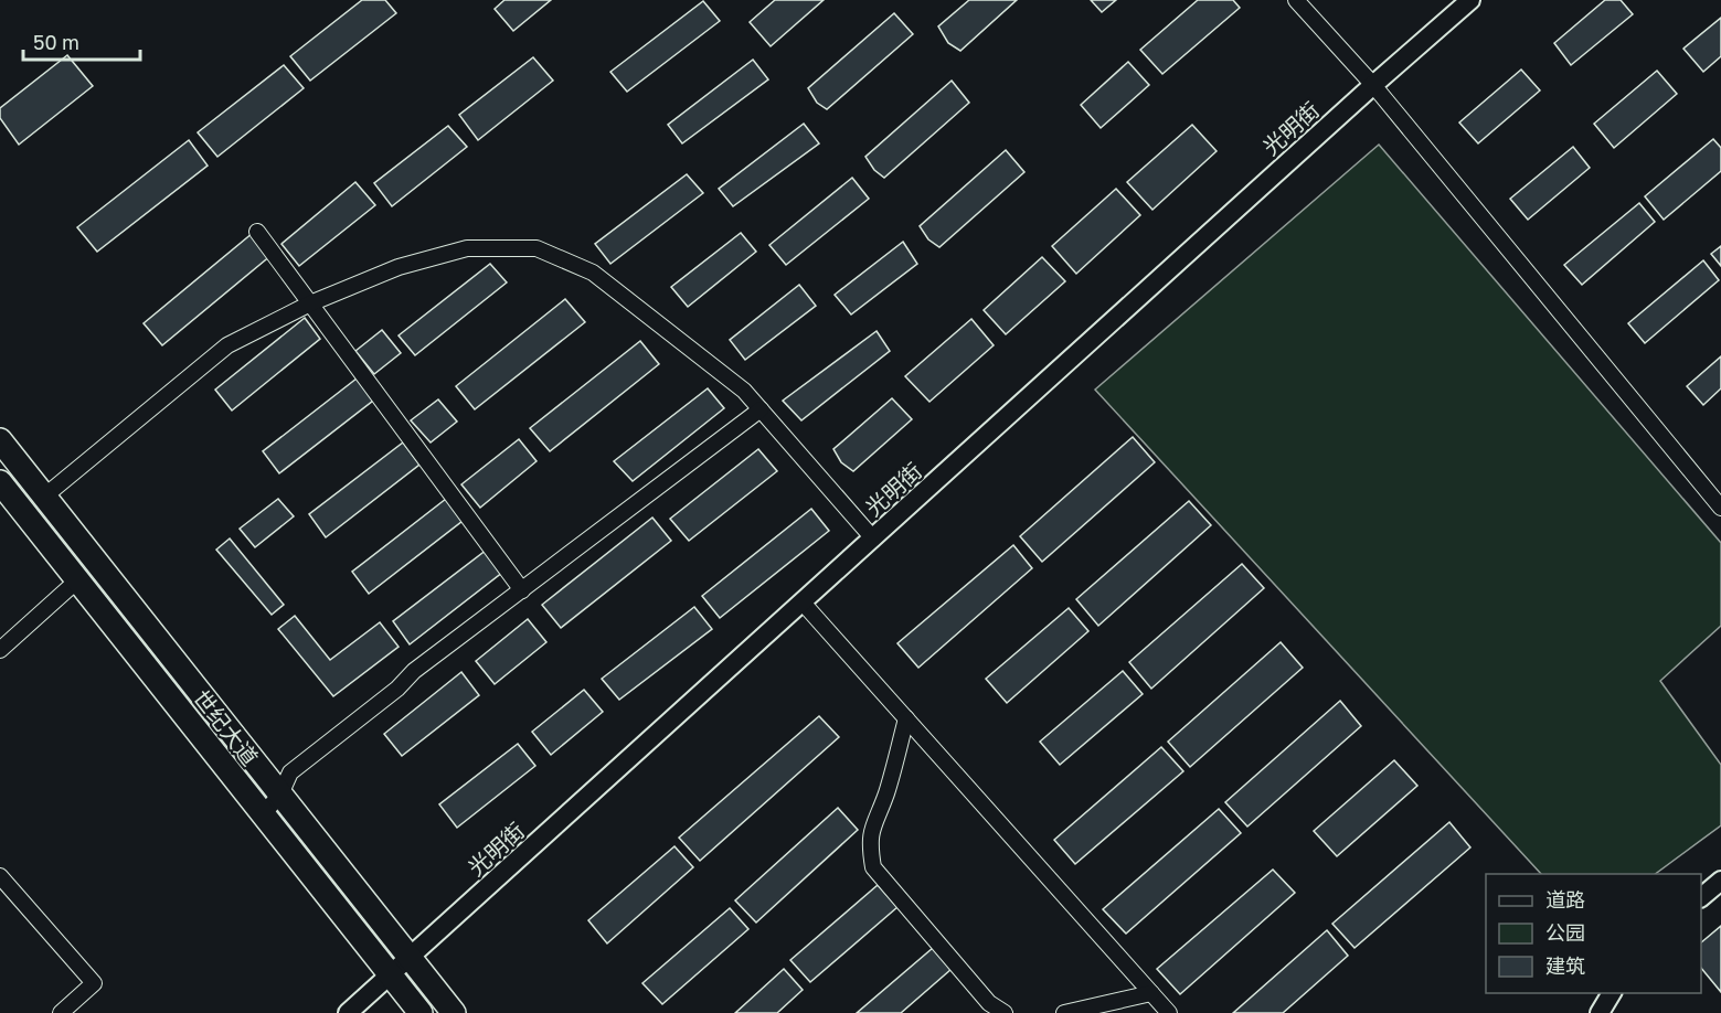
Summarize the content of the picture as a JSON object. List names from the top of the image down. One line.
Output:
{"streets":{"main road":["世纪大道"],"street":["光明街"]},"crossings":[["光明街","世纪大道"]],"legend":["道路","公园","建筑"],"scale_bar":"50 m"}
